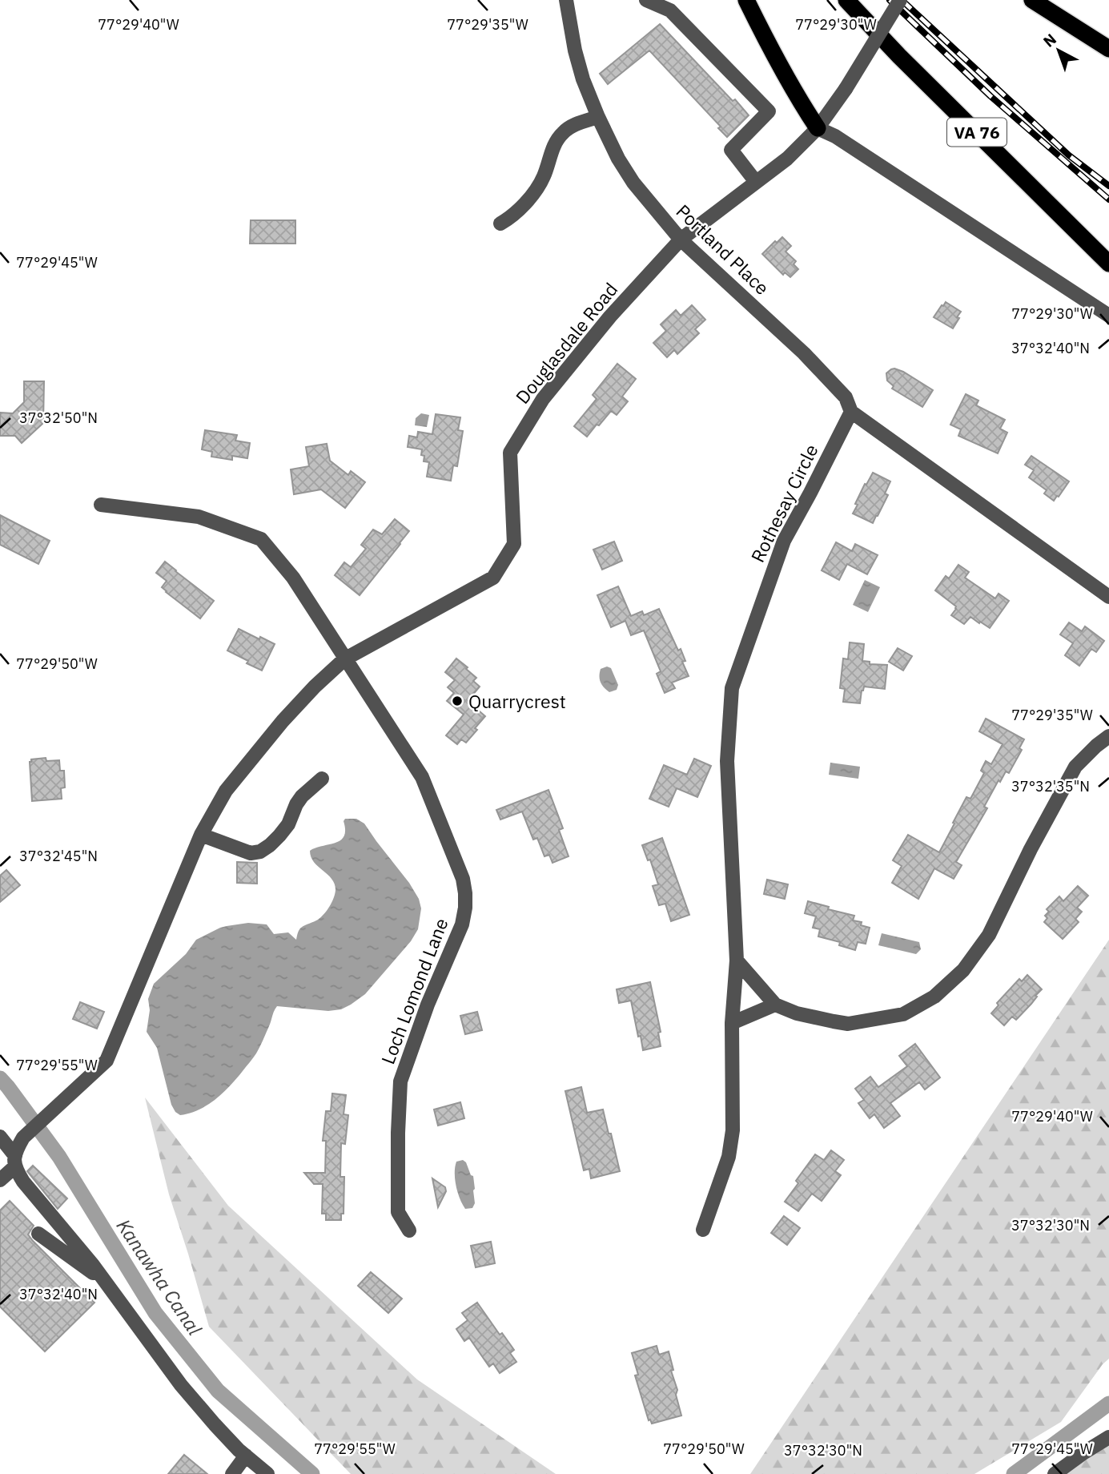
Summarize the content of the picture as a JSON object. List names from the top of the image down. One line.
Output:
{"streets":{"highway":["VA 76"],"street":["Portland Place","Douglasdale Road","Rothesay Circle","Loch Lomond Lane"]},"crossings":[["Portland Place","Douglasdale Road"],["Portland Place","Rothesay Circle"],["Douglasdale Road","Loch Lomond Lane"]],"water":["Kanawha Canal"],"places":["Quarrycrest"],"north":"top left","coordinates":["77°29'40\"W","77°29'35\"W","77°29'30\"W","77°29'45\"W","37°32'40\"N","37°32'50\"N","77°29'50\"W","37°32'35\"N","37°32'45\"N","77°29'55\"W","37°32'30\"N"]}
